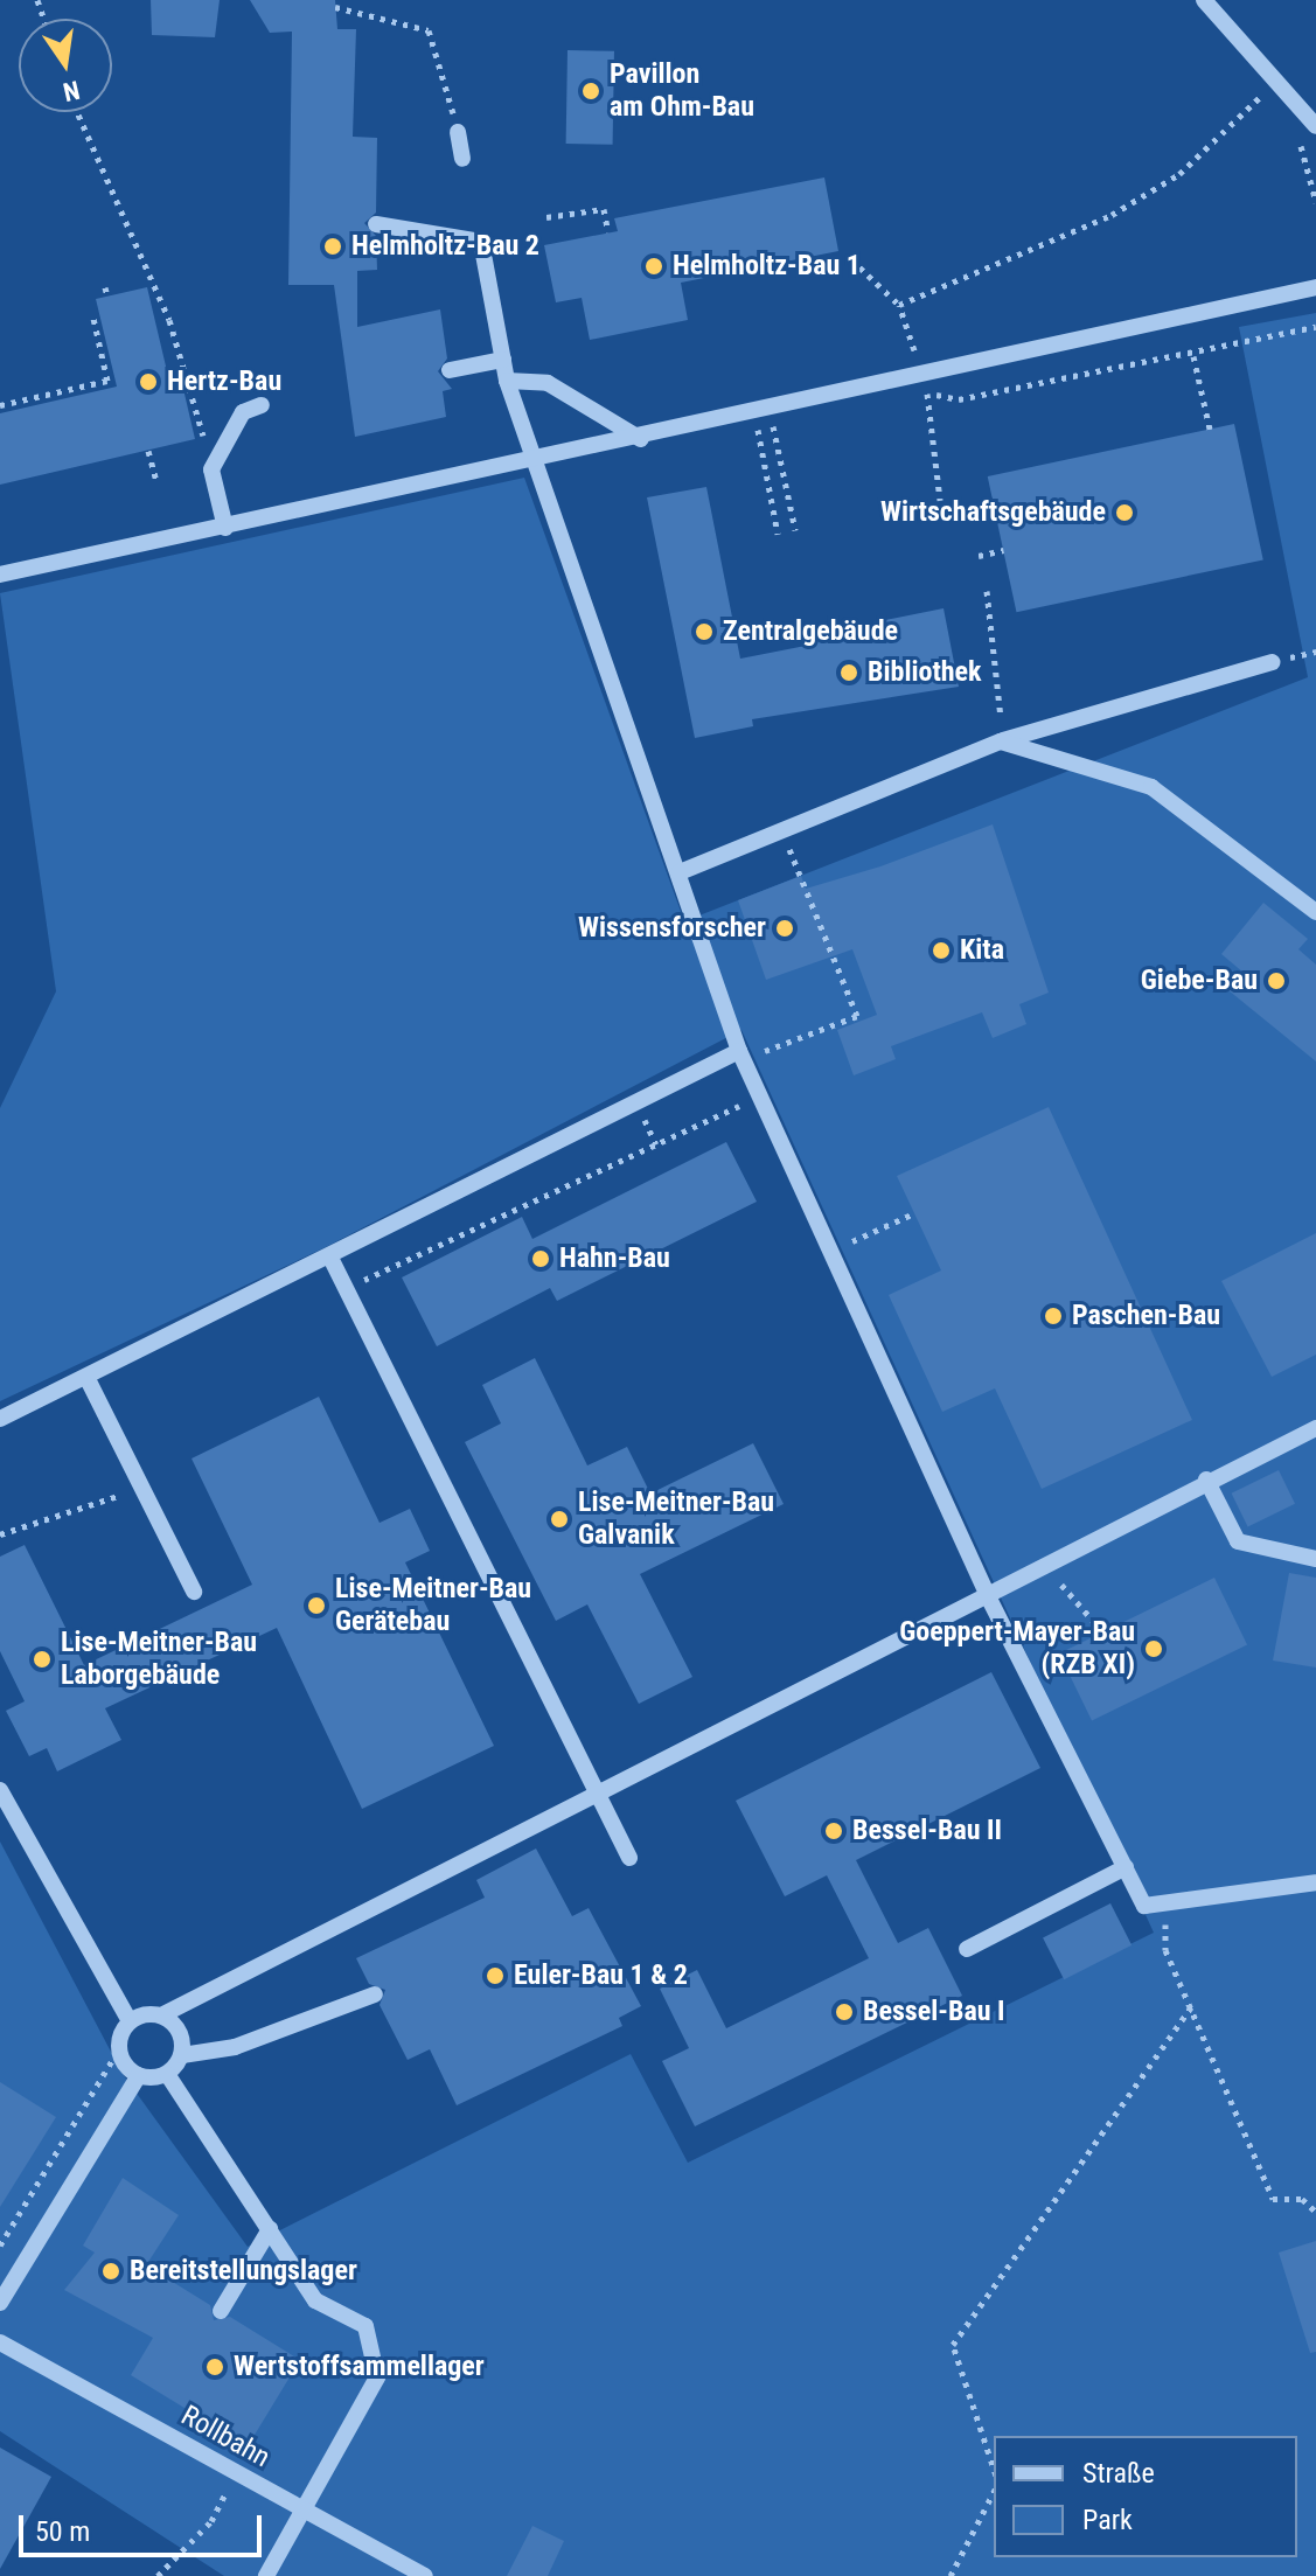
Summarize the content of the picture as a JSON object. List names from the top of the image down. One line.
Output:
{"streets":{"lane":["Rollbahn"]},"places":["Pavillon am Ohm-Bau","Helmholtz-Bau 2","Helmholtz-Bau 1","Hertz-Bau","Wirtschaftsgebäude","Zentralgebäude","Bibliothek","Wissensforscher","Kita","Giebe-Bau","Hahn-Bau","Paschen-Bau","Lise-Meitner-Bau Galvanik","Lise-Meitner-Bau Gerätebau","Goeppert-Mayer-Bau (RZB XI)","Lise-Meitner-Bau Laborgebäude","Bessel-Bau II","Euler-Bau 1 & 2","Bessel-Bau I","Bereitstellungslager","Wertstoffsammellager"],"legend":["Straße","Park"],"scale_bar":"50 m","north":"bottom"}
